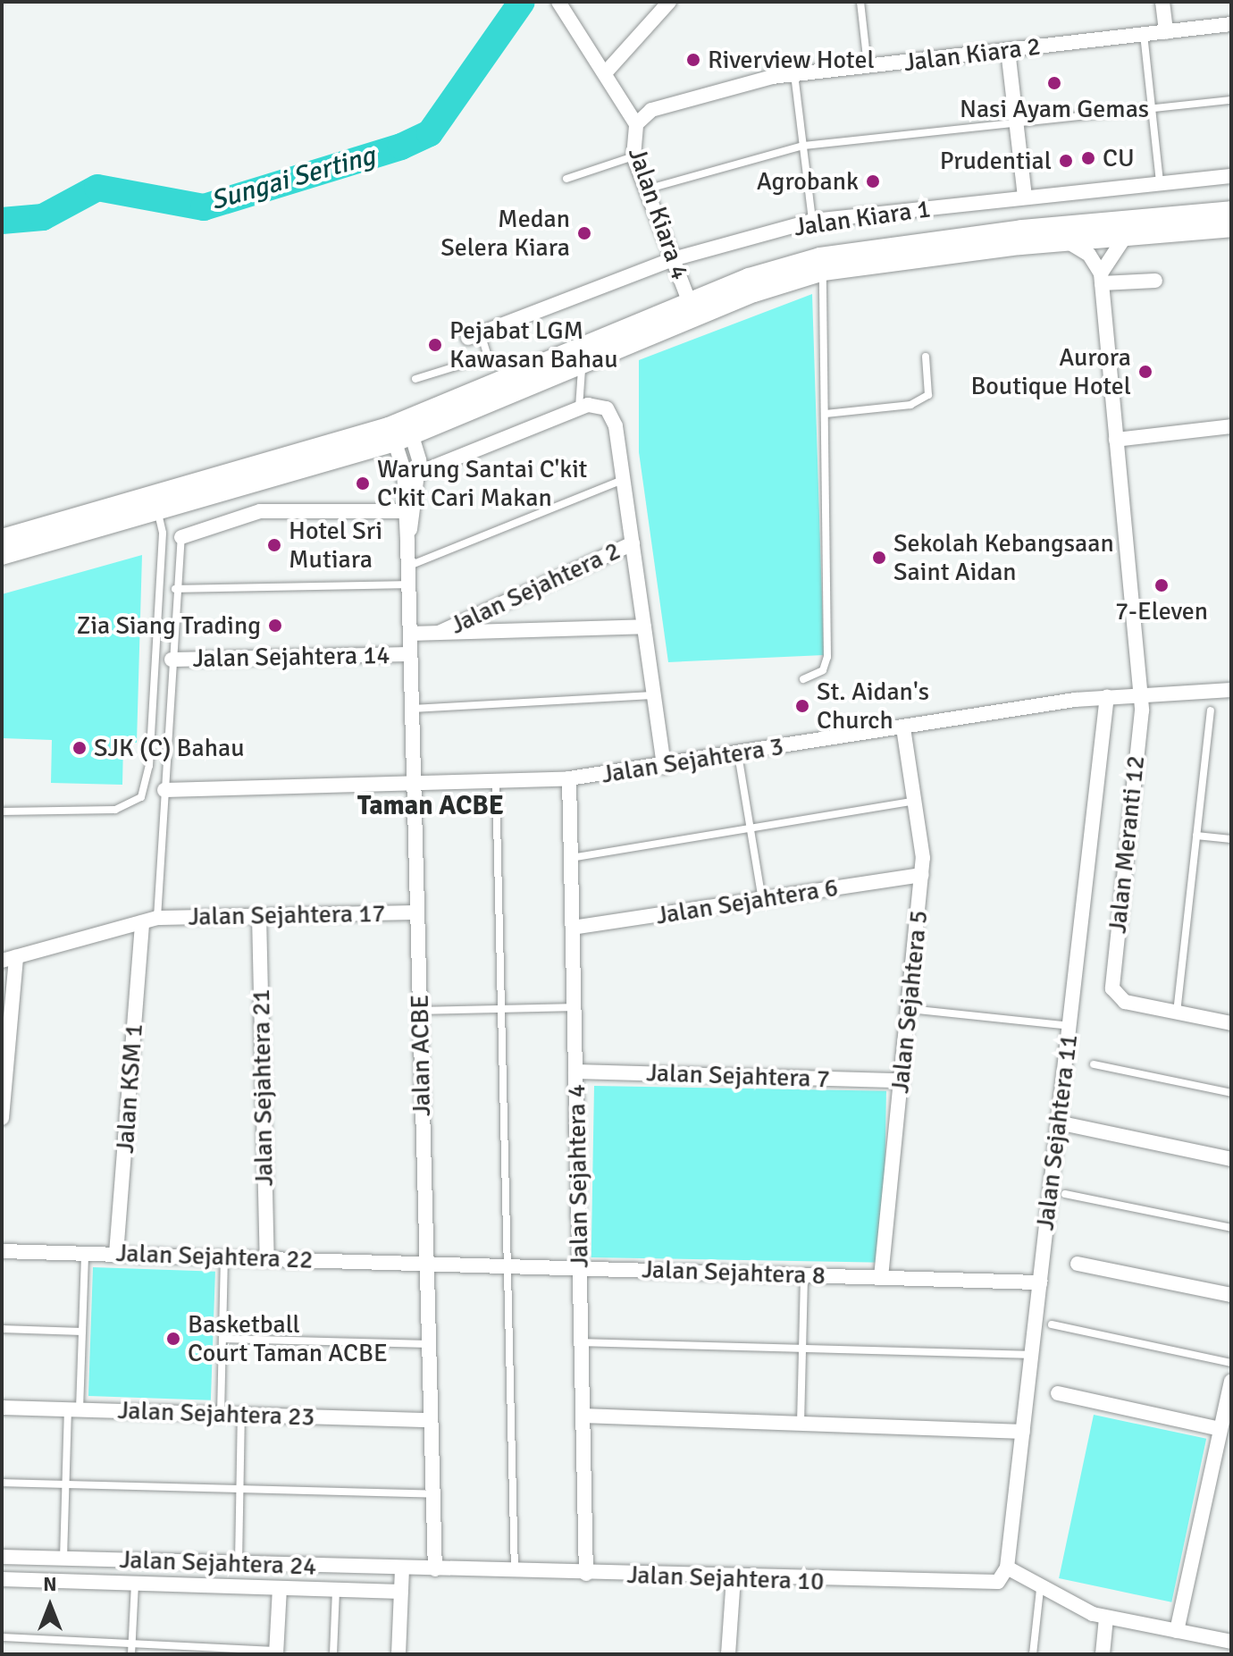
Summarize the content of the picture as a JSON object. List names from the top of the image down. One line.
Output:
{"streets":{"street":["Jalan Kiara 2","Jalan Kiara 4","Jalan Kiara 1","Jalan Sejahtera 2","Jalan Sejahtera 14","Jalan Sejahtera 3","Jalan Meranti 12","Jalan Sejahtera 6","Jalan Sejahtera 17","Jalan Sejahtera 5","Jalan ACBE","Jalan Sejahtera 7","Jalan Sejahtera 21","Jalan KSM 1","Jalan Sejahtera 11","Jalan Sejahtera 4","Jalan Sejahtera 22","Jalan Sejahtera 8","Jalan Sejahtera 23","Jalan Sejahtera 24","Jalan Sejahtera 10"]},"crossings":[["Jalan Kiara 2","Jalan Kiara 4"],["Jalan Kiara 4","Jalan Kiara 1"],["Jalan Sejahtera 2","Jalan ACBE"],["Jalan Sejahtera 14","Jalan ACBE"],["Jalan Sejahtera 3","Jalan Meranti 12"],["Jalan Sejahtera 3","Jalan Sejahtera 5"],["Jalan Sejahtera 3","Jalan ACBE"],["Jalan Sejahtera 3","Jalan Sejahtera 11"],["Jalan Sejahtera 3","Jalan Sejahtera 4"],["Jalan Sejahtera 6","Jalan Sejahtera 5"],["Jalan Sejahtera 6","Jalan Sejahtera 4"],["Jalan Sejahtera 17","Jalan ACBE"],["Jalan Sejahtera 17","Jalan Sejahtera 21"],["Jalan Sejahtera 17","Jalan KSM 1"],["Jalan Sejahtera 5","Jalan Sejahtera 7"],["Jalan Sejahtera 5","Jalan Sejahtera 8"],["Jalan ACBE","Jalan Sejahtera 22"],["Jalan ACBE","Jalan Sejahtera 8"],["Jalan ACBE","Jalan Sejahtera 23"],["Jalan ACBE","Jalan Sejahtera 24"],["Jalan ACBE","Jalan Sejahtera 10"],["Jalan Sejahtera 7","Jalan Sejahtera 4"],["Jalan Sejahtera 21","Jalan Sejahtera 22"],["Jalan KSM 1","Jalan Sejahtera 22"],["Jalan Sejahtera 11","Jalan Sejahtera 8"],["Jalan Sejahtera 11","Jalan Sejahtera 10"],["Jalan Sejahtera 4","Jalan Sejahtera 8"],["Jalan Sejahtera 4","Jalan Sejahtera 10"],["Jalan Sejahtera 22","Jalan Sejahtera 8"],["Jalan Sejahtera 24","Jalan Sejahtera 10"]],"districts":["Taman ACBE"],"water":["Sungai Serting"],"places":["Riverview Hotel","Nasi Ayam Gemas","CU","Prudential","Agrobank","Medan Selera Kiara","Pejabat LGM Kawasan Bahau","Aurora Boutique Hotel","Warung Santai C'kit C'kit Cari Makan","Hotel Sri Mutiara","Sekolah Kebangsaan Saint Aidan","7-Eleven","Zia Siang Trading","St. Aidan's Church","SJK (C) Bahau","Basketball Court Taman ACBE"],"north":"top"}
